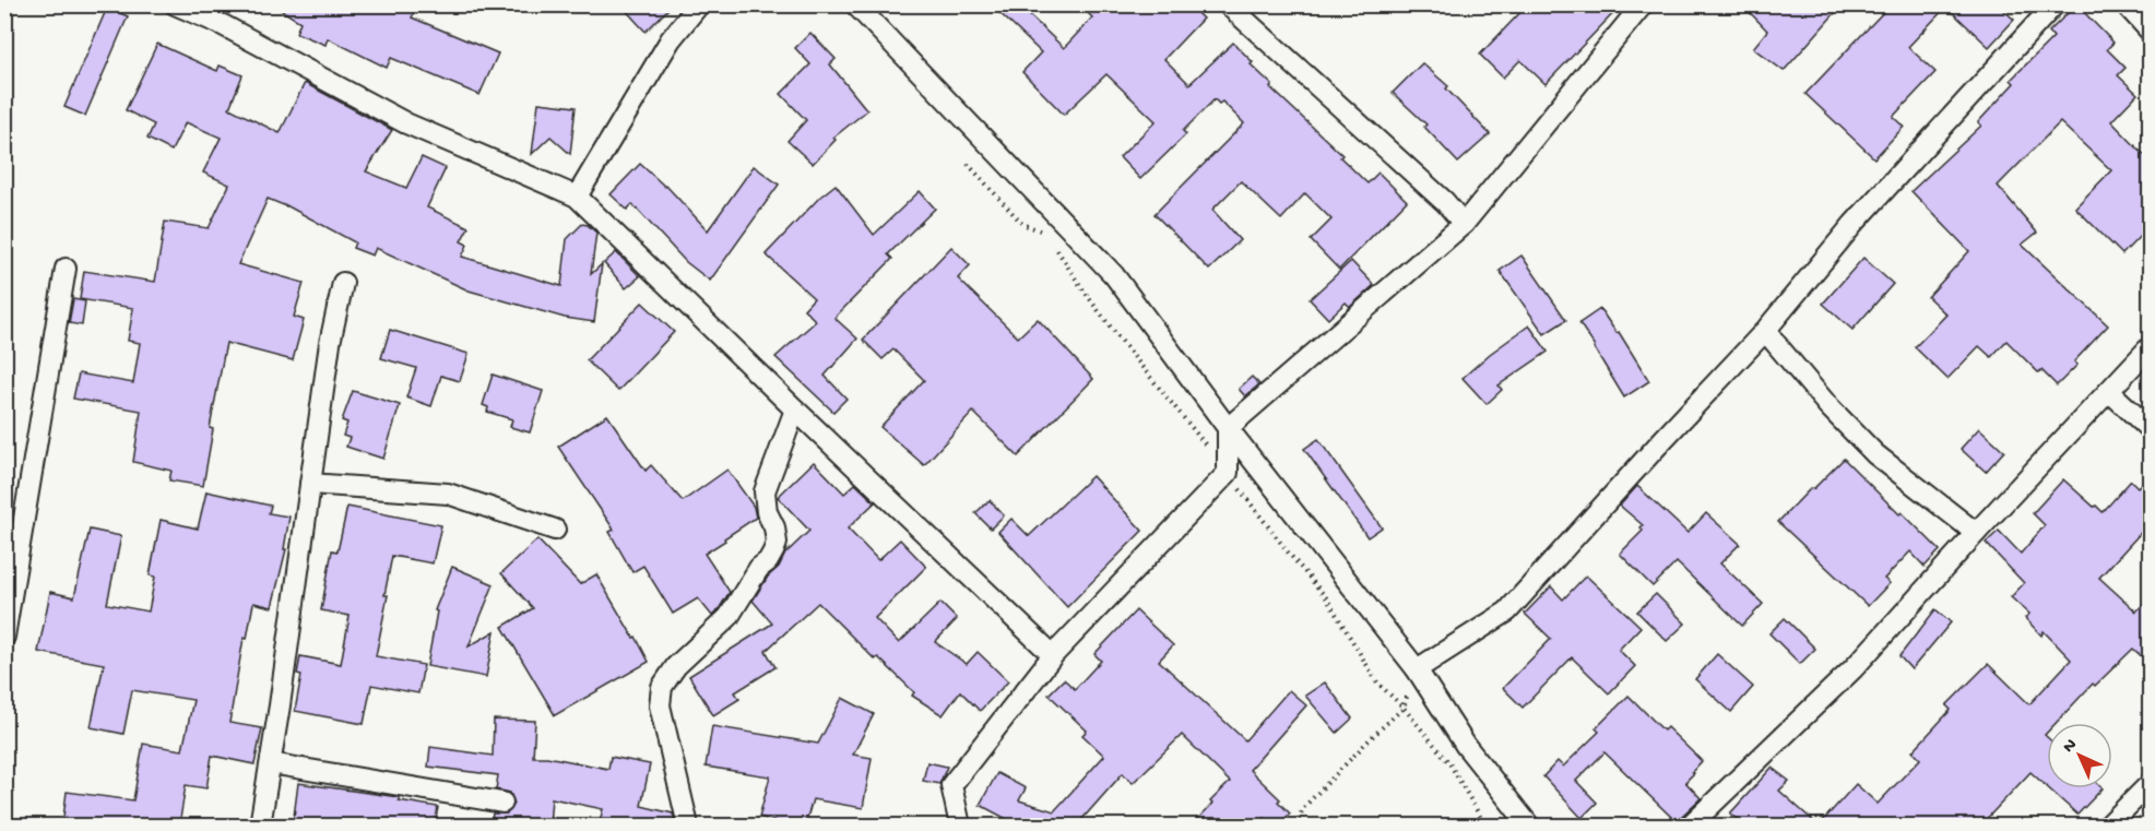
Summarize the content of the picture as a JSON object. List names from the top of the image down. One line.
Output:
{"north":"top left"}
